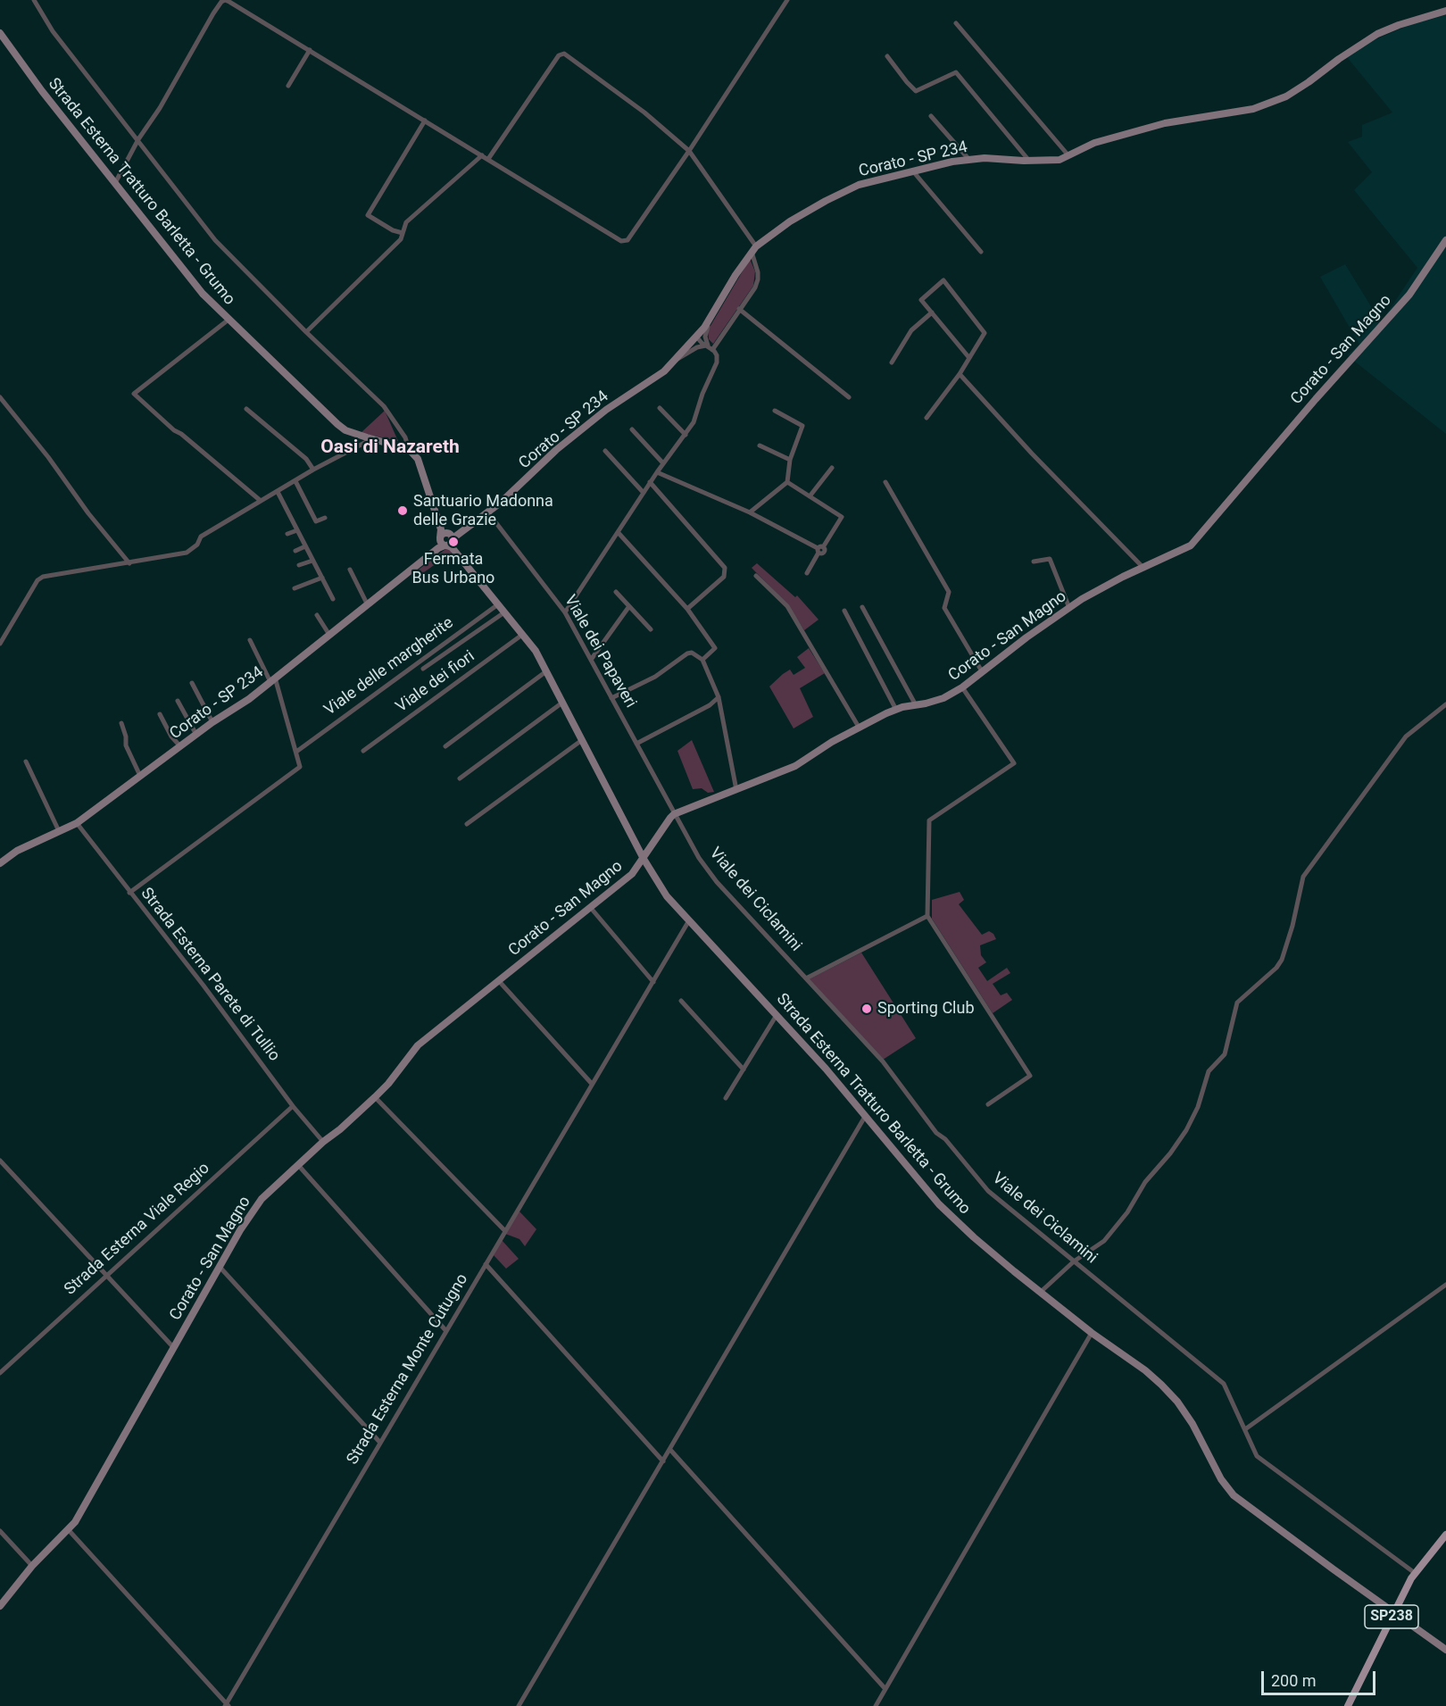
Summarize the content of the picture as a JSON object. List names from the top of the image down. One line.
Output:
{"streets":{"main road":["Corato - SP 234","Strada Esterna Tratturo Barletta - Grumo","Corato - San Magno","SP238"],"street":["Viale dei Papaveri","Viale delle margherite","Viale dei fiori","Viale dei Ciclamini","Strada Esterna Parete di Tullio","Strada Esterna Viale Regio","Strada Esterna Monte Cutugno"]},"crossings":[["Corato - SP 234","Strada Esterna Tratturo Barletta - Grumo"],["Corato - SP 234","Viale dei Papaveri"],["Corato - SP 234","Strada Esterna Parete di Tullio"],["Strada Esterna Tratturo Barletta - Grumo","Corato - San Magno"],["Strada Esterna Tratturo Barletta - Grumo","Viale delle margherite"],["Strada Esterna Tratturo Barletta - Grumo","Viale dei fiori"],["Strada Esterna Tratturo Barletta - Grumo","Strada Esterna Monte Cutugno"],["Strada Esterna Tratturo Barletta - Grumo","SP238"],["Corato - San Magno","Viale dei Papaveri"],["Corato - San Magno","Viale dei Ciclamini"],["Corato - San Magno","Strada Esterna Parete di Tullio"],["Viale dei Papaveri","Viale dei Ciclamini"],["Viale dei Ciclamini","SP238"],["Strada Esterna Parete di Tullio","Strada Esterna Viale Regio"]],"districts":["Oasi di Nazareth"],"places":["Santuario Madonna delle Grazie","Fermata Bus Urbano","Sporting Club"],"scale_bar":"200 m"}
